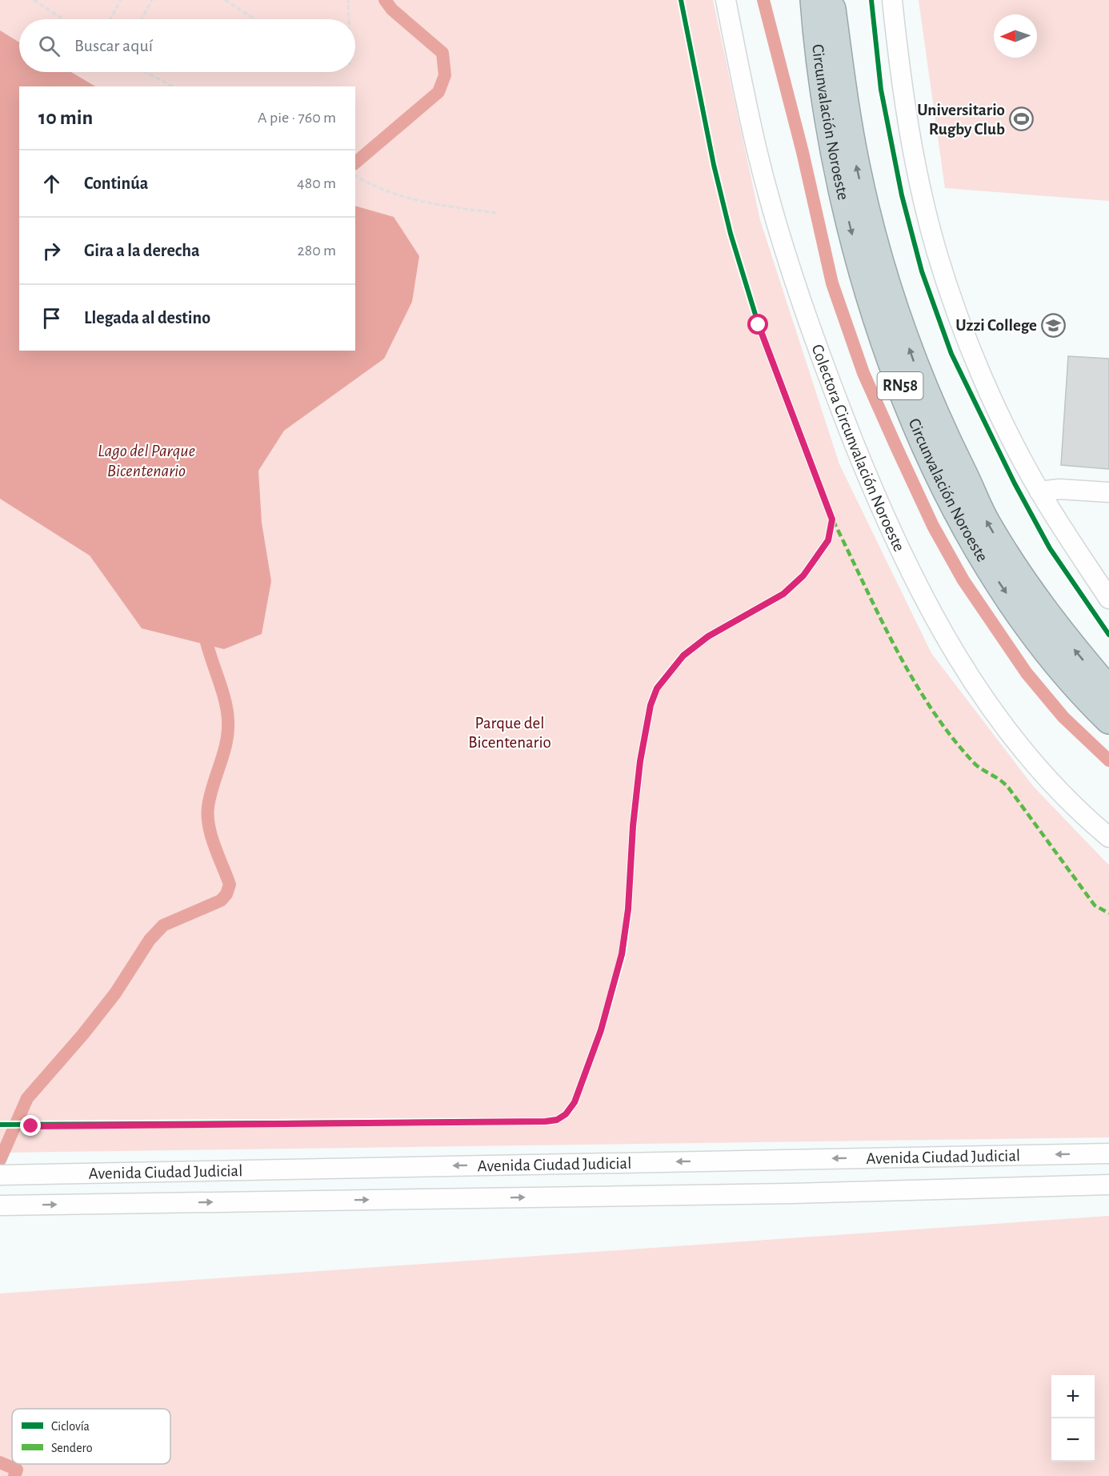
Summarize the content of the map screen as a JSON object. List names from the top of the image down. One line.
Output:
{"streets":{"highway":["Circunvalación Noroeste","RN58"],"street":["Colectora Circunvalación Noroeste","Avenida Ciudad Judicial"]},"water":["Lago del Parque Bicentenario"],"parks":["Parque del Bicentenario"],"places":{"sports":["Universitario Rugby Club"],"school or university":["Uzzi College"]},"legend":["Ciclovía","Sendero"],"north":"left","page":{"search":"Buscar aquí","heading":["10 min","A pie · 760 m"],"list":[["Continúa","480 m"],["Gira a la derecha","280 m"],"Llegada al destino"],"map_buttons":["+","−"]}}
